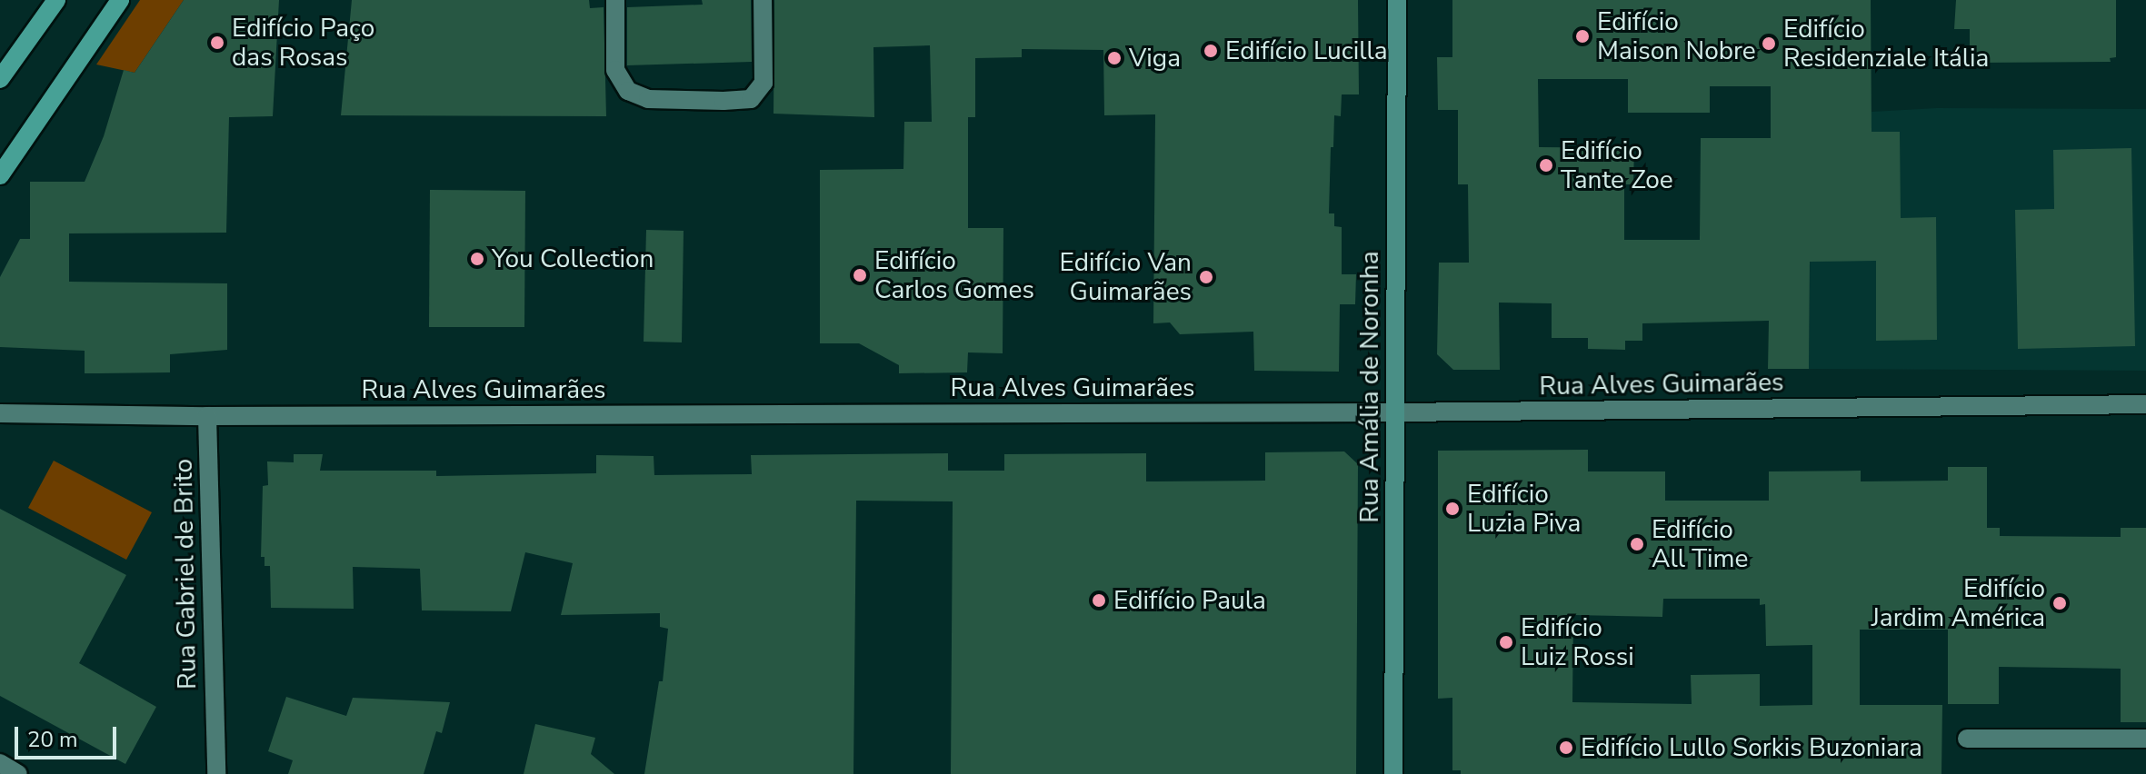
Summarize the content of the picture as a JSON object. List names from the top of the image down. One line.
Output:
{"streets":{"street":["Rua Alves Guimarães","Rua Amália de Noronha","Rua Gabriel de Brito"]},"crossings":[["Rua Alves Guimarães","Rua Amália de Noronha"],["Rua Alves Guimarães","Rua Gabriel de Brito"]],"places":["Edifício Maison Nobre","Edifício Paço das Rosas","Edifício Residenziale Itália","Edifício Lucilla","Viga","Edifício Tante Zoe","You Collection","Edifício Carlos Gomes","Edifício Van Guimarães","Edifício Luzia Piva","Edifício All Time","Edifício Paula","Edifício Jardim América","Edifício Luiz Rossi","Edifício Lullo Sorkis Buzoniara"],"scale_bar":"20 m"}
